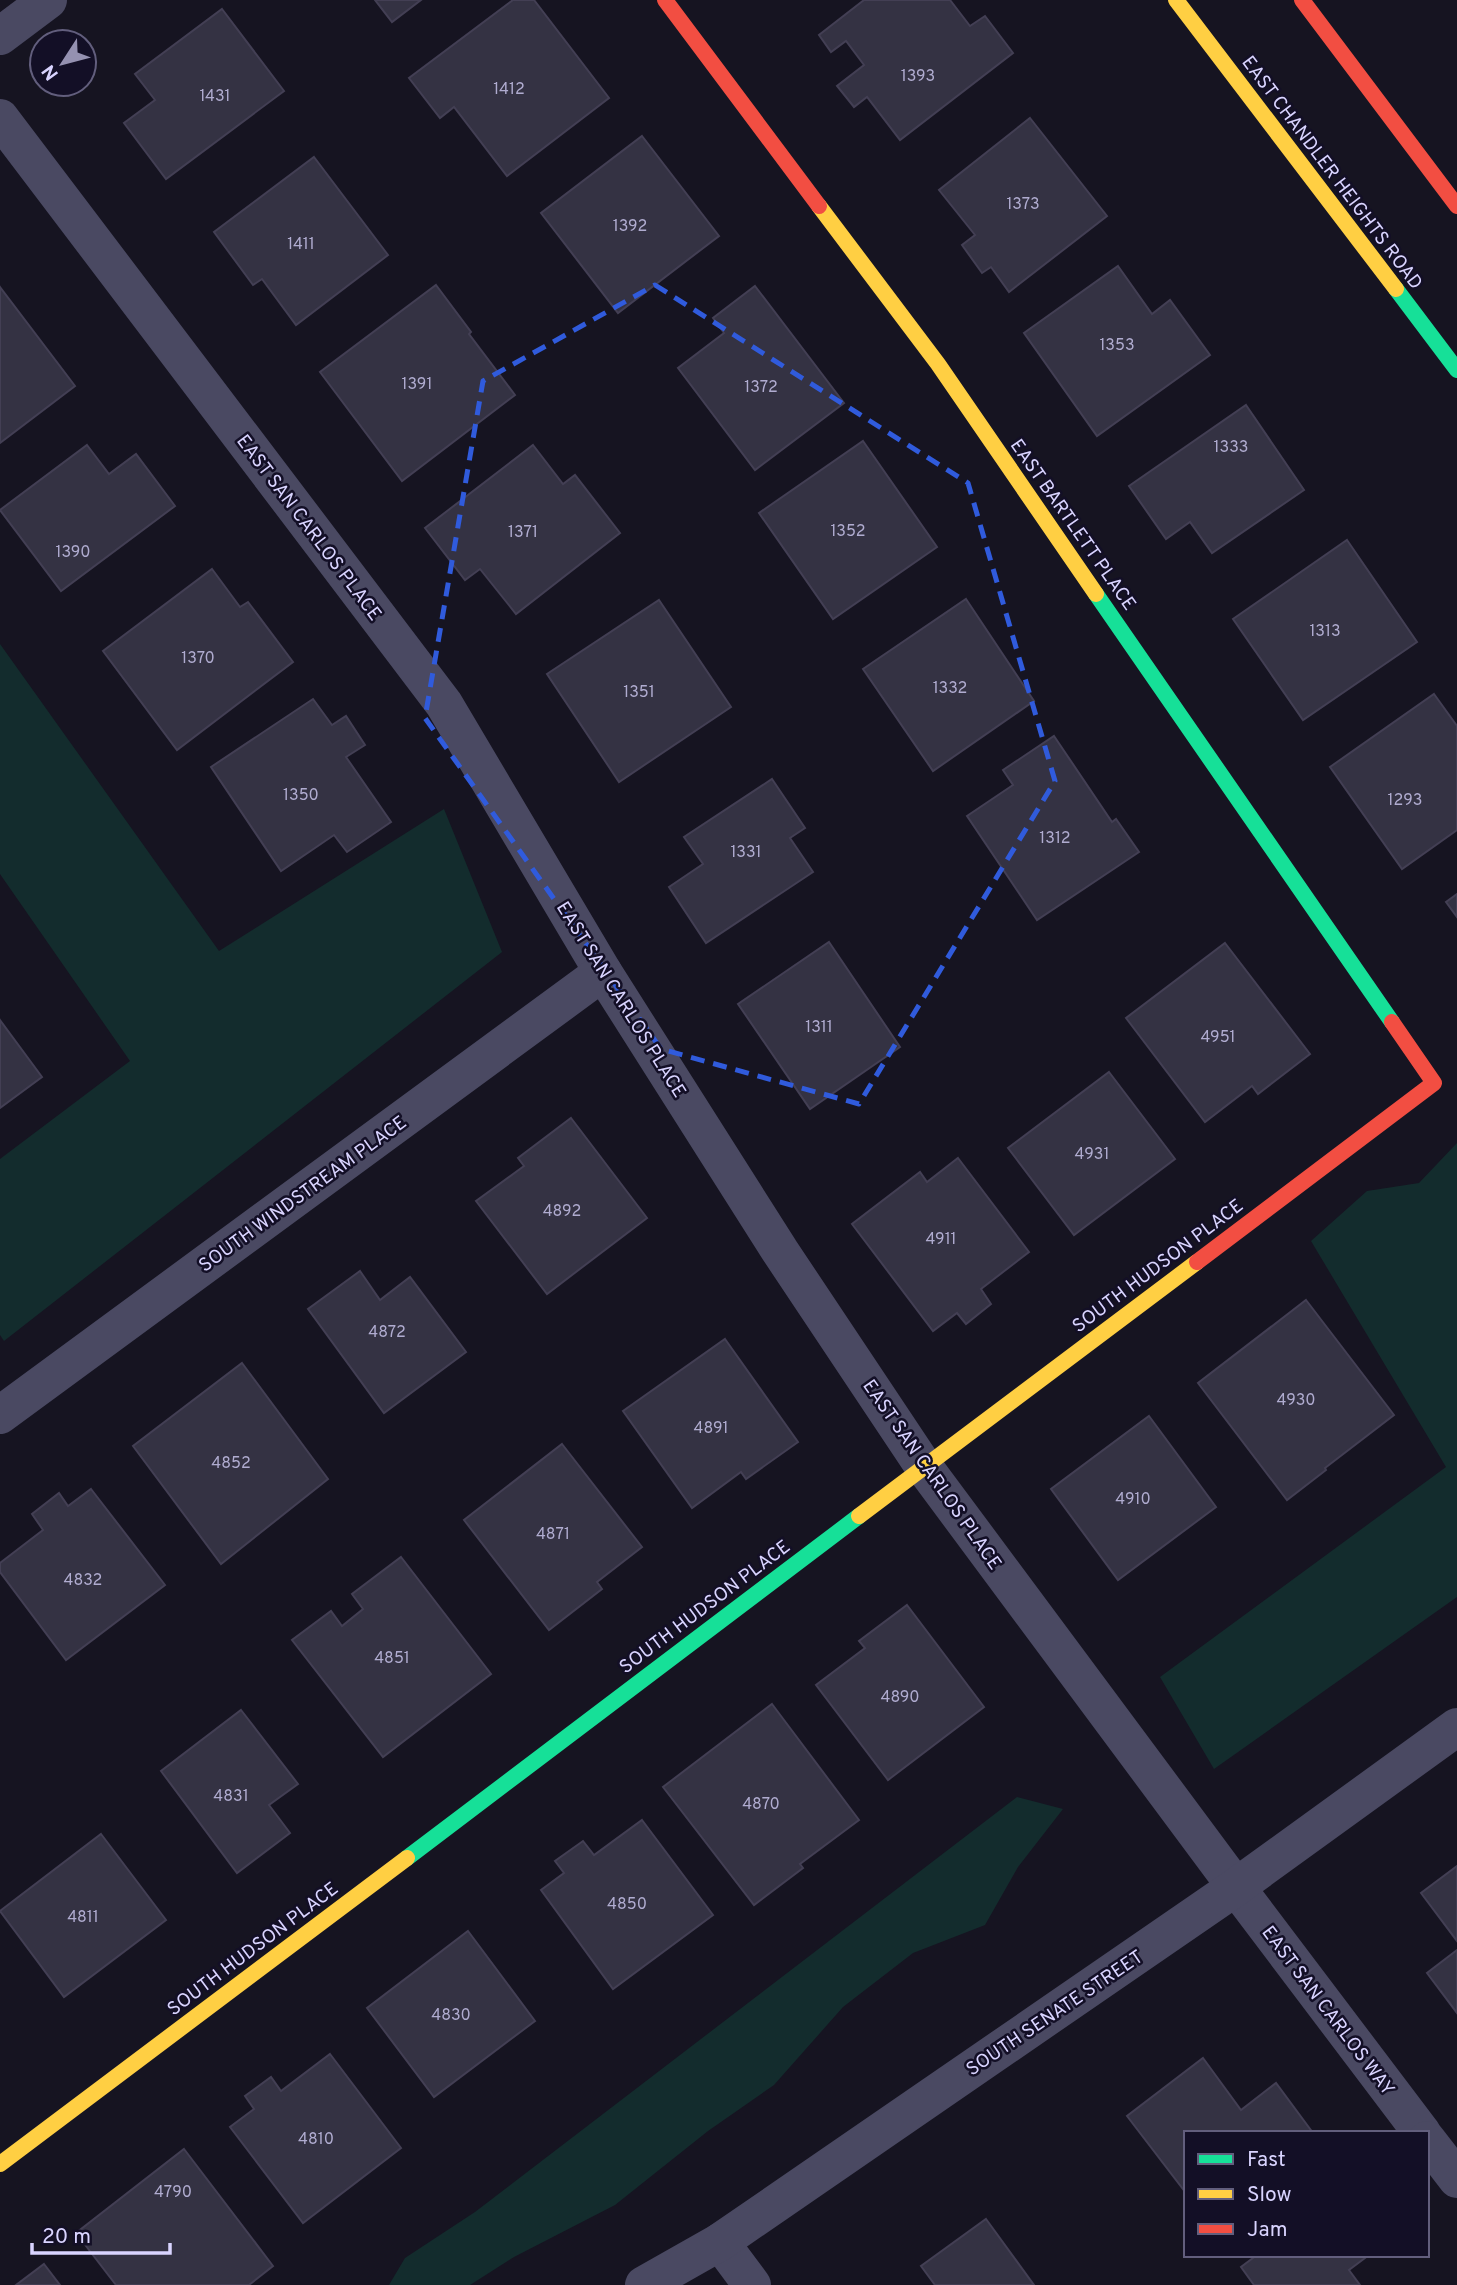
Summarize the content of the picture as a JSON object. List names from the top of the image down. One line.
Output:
{"streets":{"street":["EAST CHANDLER HEIGHTS ROAD","EAST BARTLETT PLACE","EAST SAN CARLOS PLACE","SOUTH WINDSTREAM PLACE","SOUTH HUDSON PLACE","EAST SAN CARLOS WAY","SOUTH SENATE STREET"]},"crossings":[["EAST BARTLETT PLACE","SOUTH HUDSON PLACE"],["EAST SAN CARLOS PLACE","SOUTH WINDSTREAM PLACE"],["EAST SAN CARLOS PLACE","SOUTH HUDSON PLACE"],["EAST SAN CARLOS PLACE","EAST SAN CARLOS WAY"],["EAST SAN CARLOS PLACE","SOUTH SENATE STREET"],["EAST SAN CARLOS WAY","SOUTH SENATE STREET"]],"house_numbers":["1393","1412","1431","1373","1392","1411","1353","1391","1372","1333","1352","1371","1390","1313","1370","1332","1351","1350","1293","1312","1331","1311","4951","4931","4892","4911","4872","4930","4891","4852","4910","4871","4832","4851","4890","4831","4870","4850","4811","4830","4810","4790"],"legend":["Fast","Slow","Jam"],"scale_bar":"20 m","north":"bottom left"}
